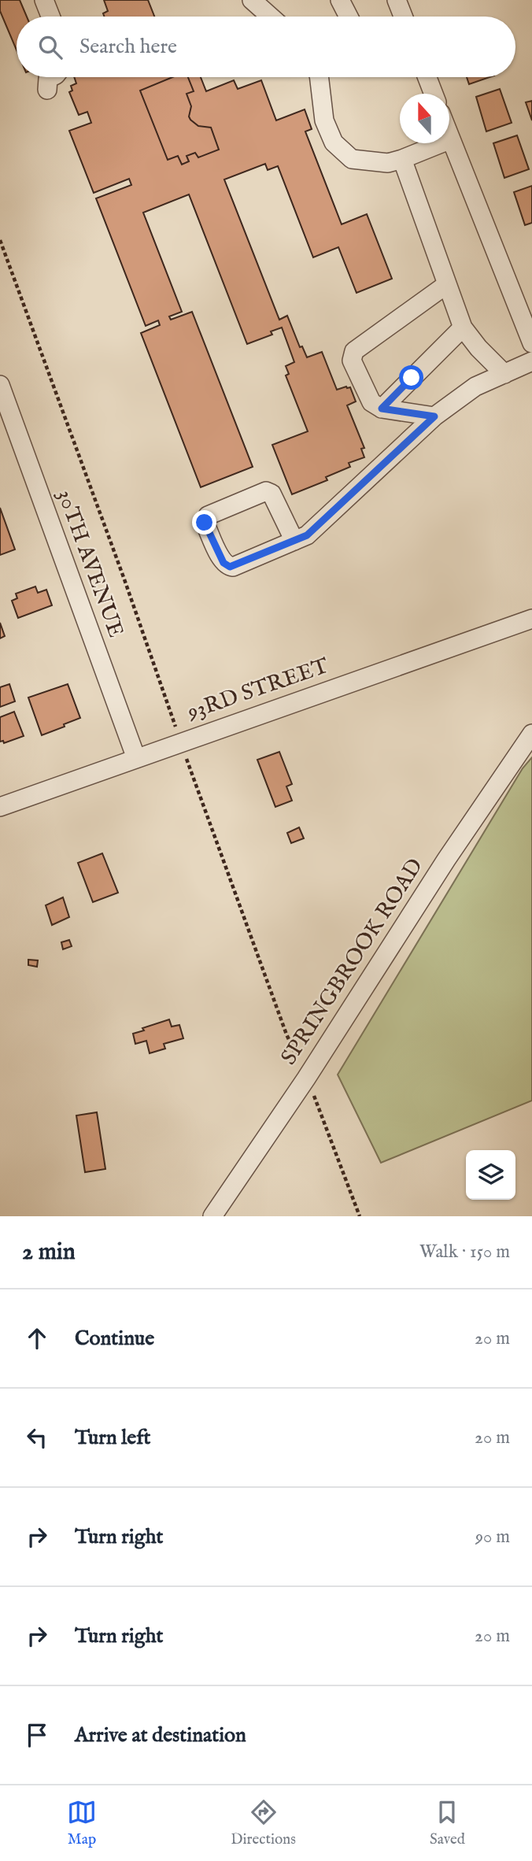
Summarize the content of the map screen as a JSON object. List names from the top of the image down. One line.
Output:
{"streets":{"street":["30TH AVENUE","93RD STREET","SPRINGBROOK ROAD"]},"crossings":[["30TH AVENUE","93RD STREET"]],"north":"top","page":{"search":"Search here","heading":["2 min","Walk · 150 m"],"list":[["Continue","20 m"],["Turn left","20 m"],["Turn right","90 m"],["Turn right","20 m"],"Arrive at destination"],"nav":["Map","Directions","Saved"]}}
